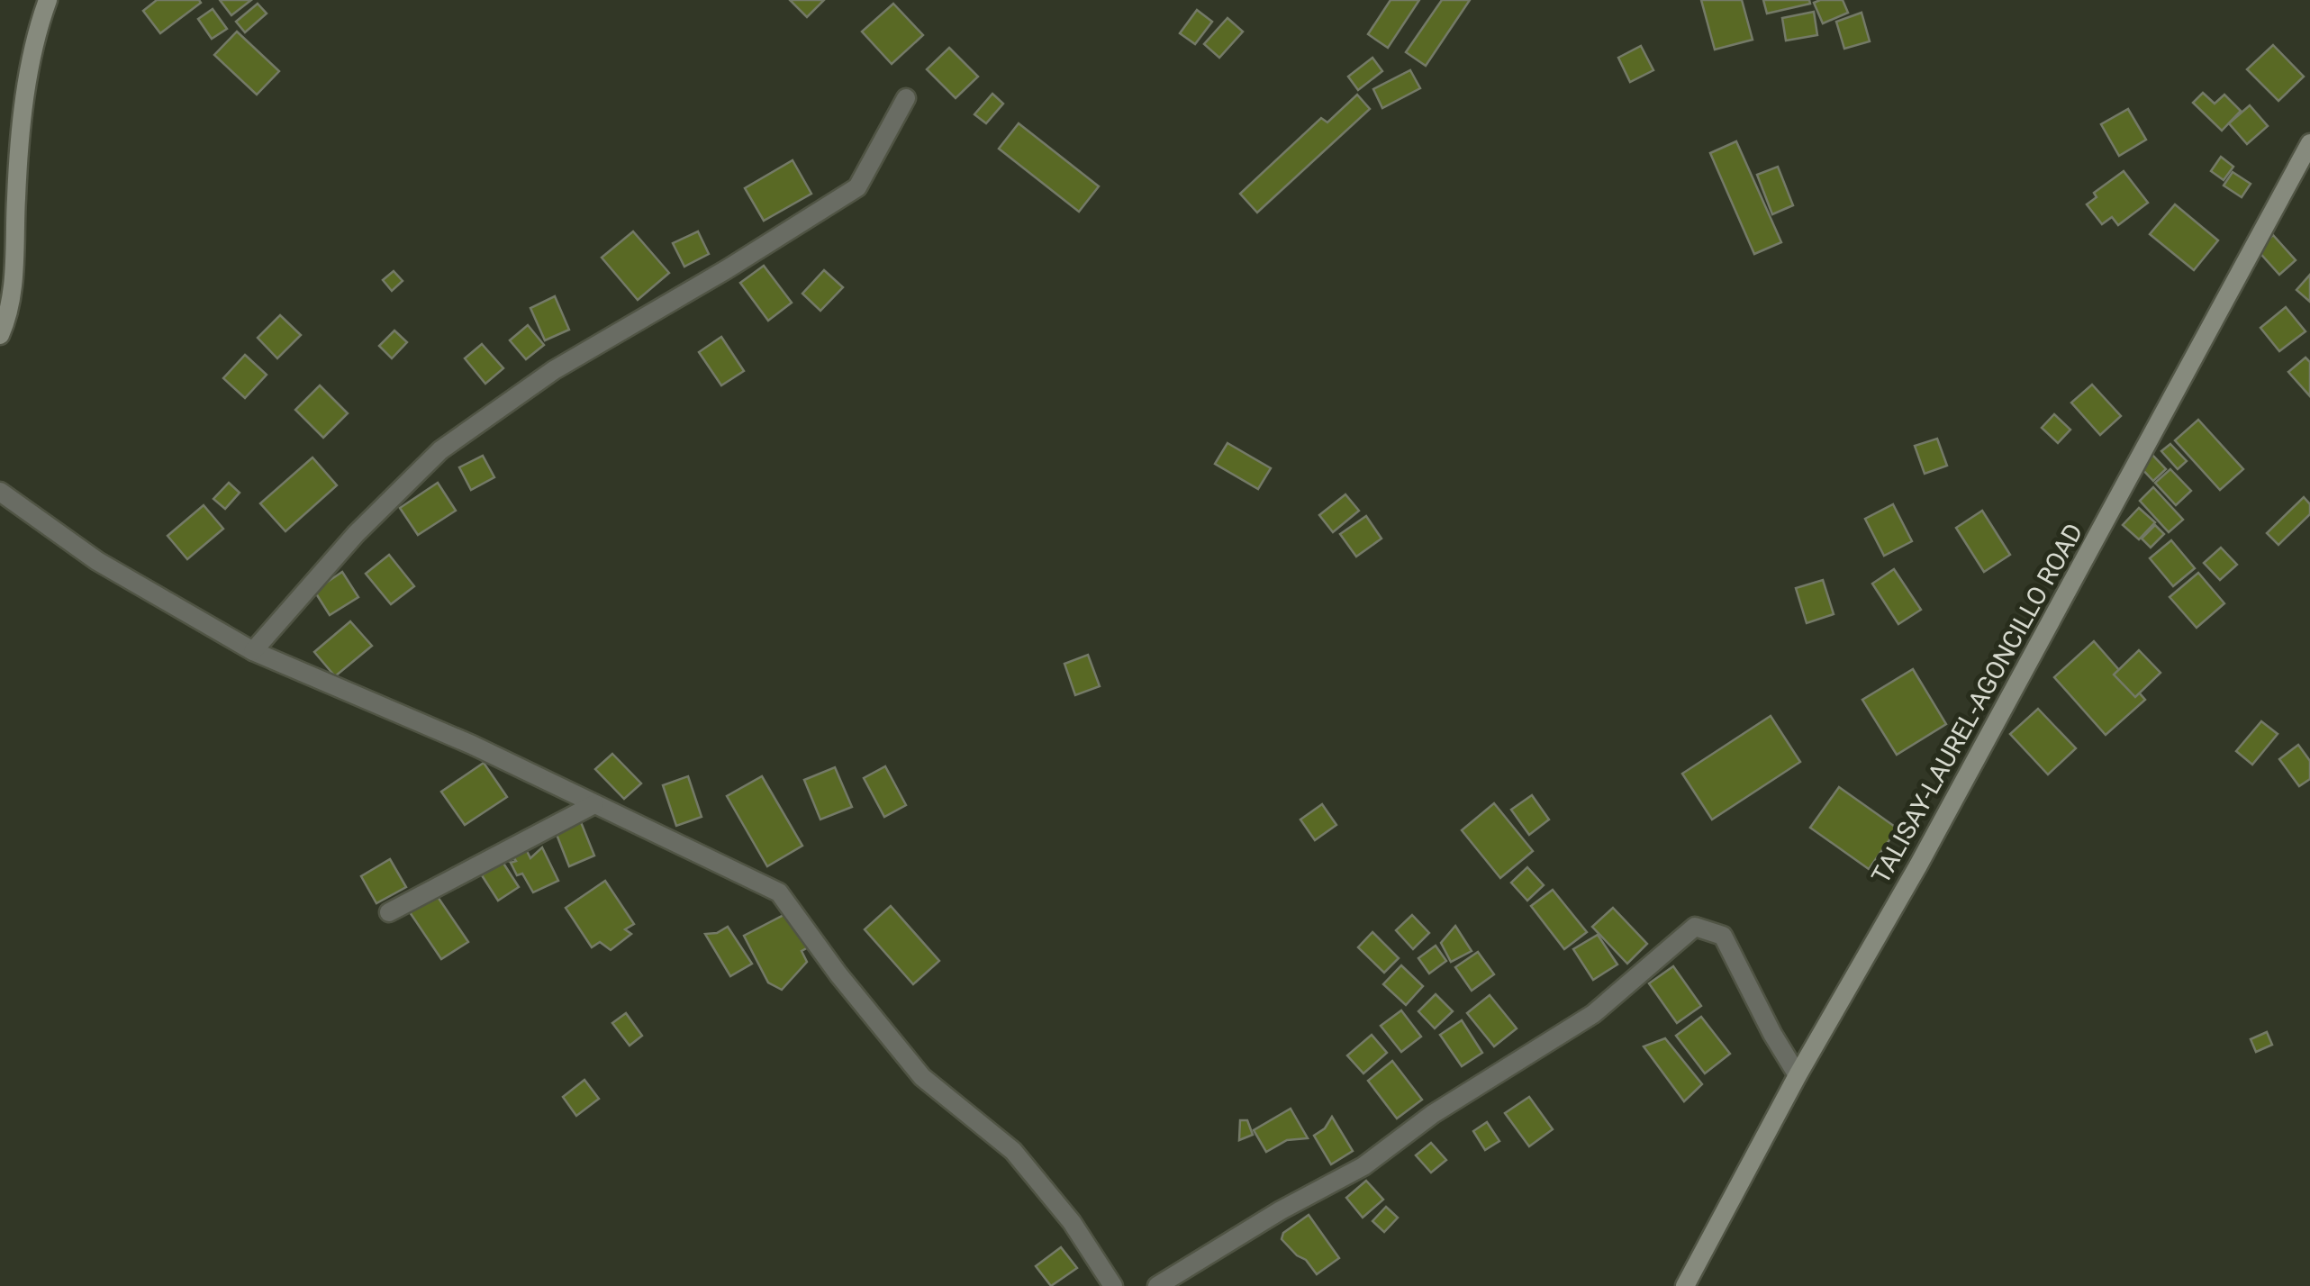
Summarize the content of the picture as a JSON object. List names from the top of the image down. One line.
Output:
{"streets":{"main road":["TALISAY-LAUREL-AGONCILLO ROAD"]}}
